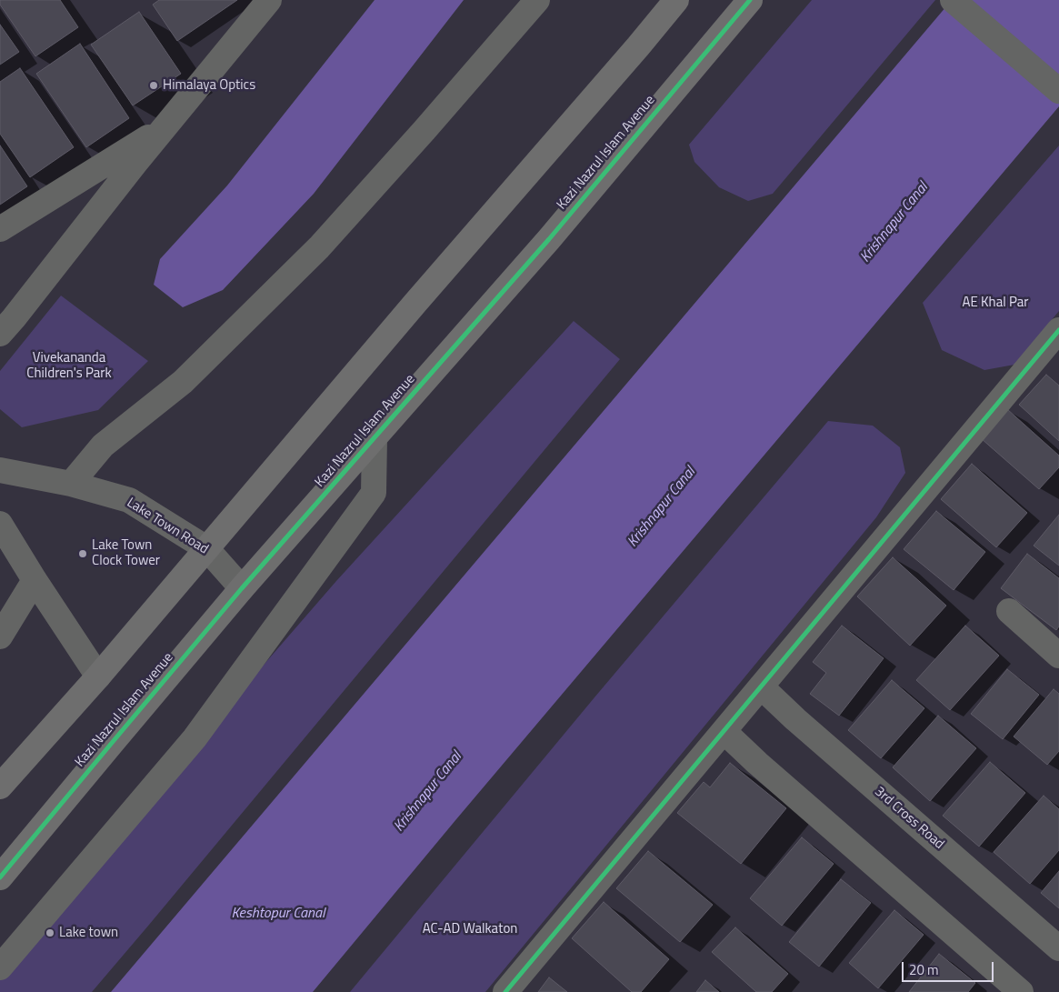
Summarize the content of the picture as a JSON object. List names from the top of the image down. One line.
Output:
{"streets":{"main road":["Kazi Nazrul Islam Avenue"],"street":["Lake Town Road","3rd Cross Road"]},"crossings":[["Kazi Nazrul Islam Avenue","Lake Town Road"]],"water":["Krishnapur Canal","Keshtopur Canal"],"parks":["AE Khal Par","Vivekananda Children's Park","AC-AD Walkaton"],"places":["Himalaya Optics","Lake Town Clock Tower","Lake town"],"scale_bar":"20 m"}
